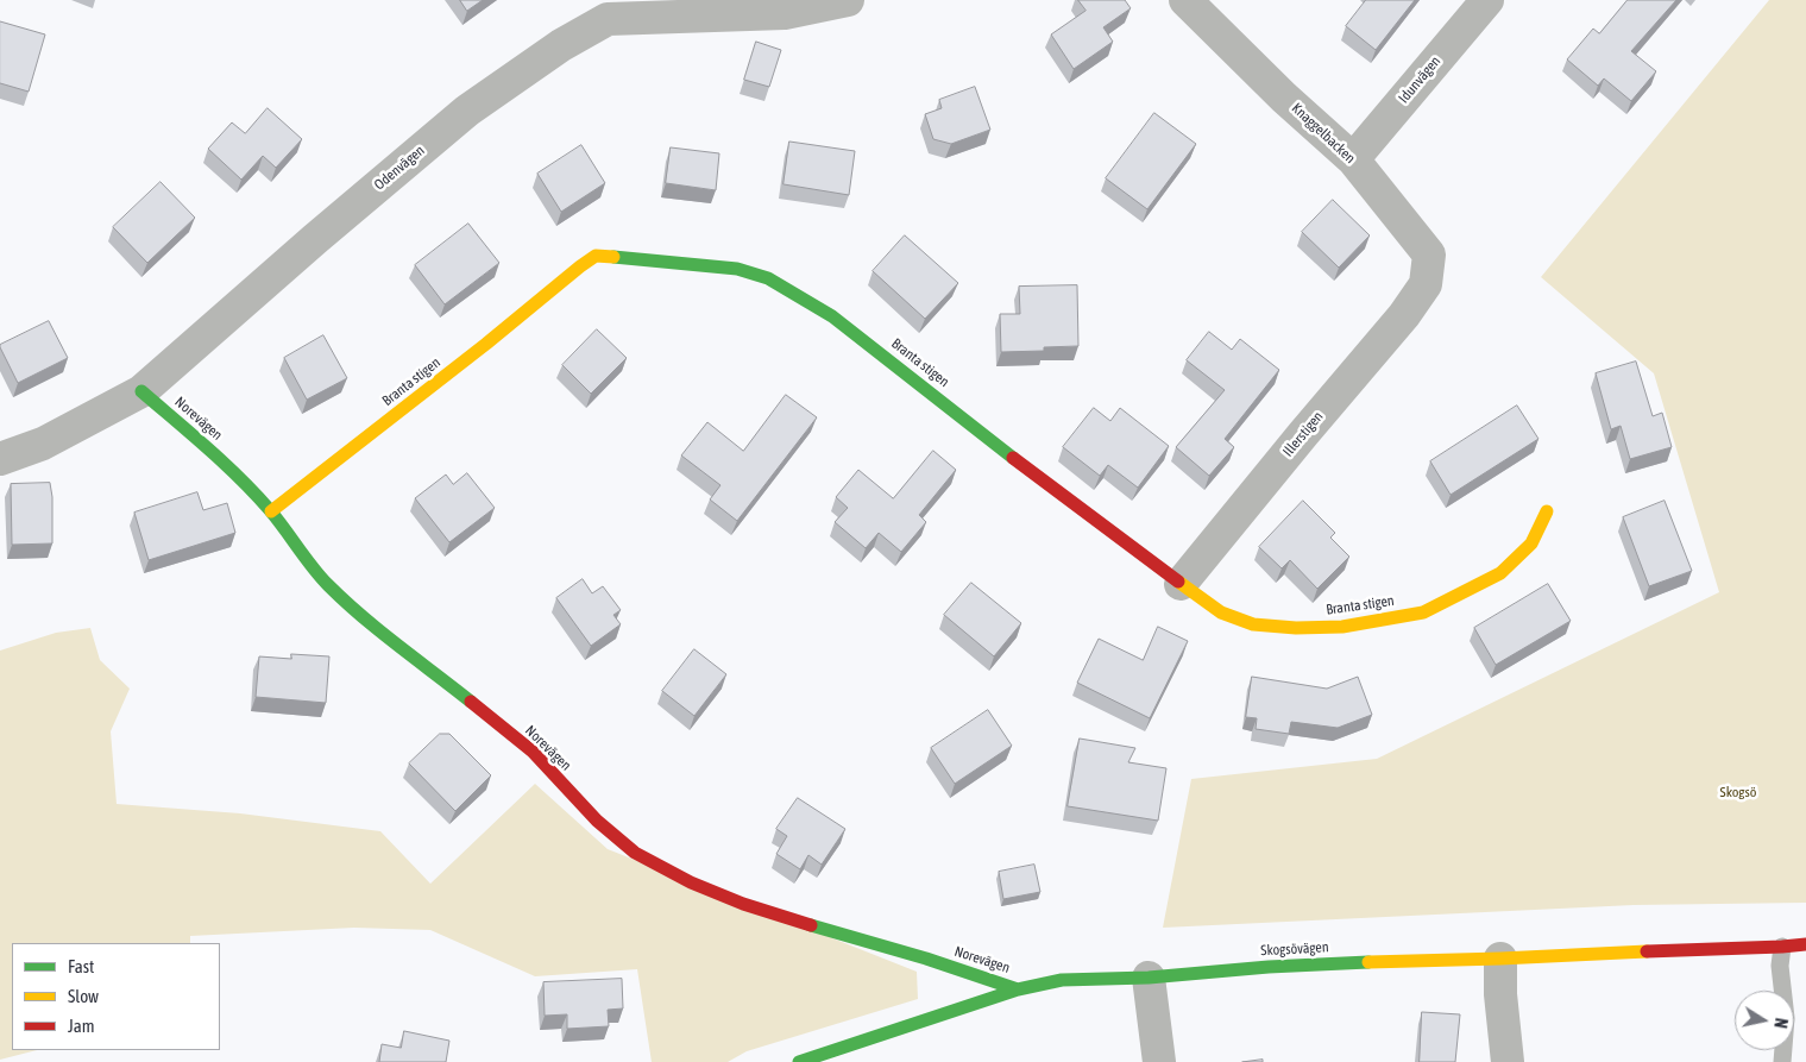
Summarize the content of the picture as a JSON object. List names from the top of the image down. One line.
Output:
{"streets":{"street":["Idunvägen","Knaggelbacken","Odenvägen","Branta stigen","Norevägen","Illerstigen","Skogsövägen"]},"crossings":[["Idunvägen","Knaggelbacken"],["Knaggelbacken","Illerstigen"],["Odenvägen","Norevägen"],["Branta stigen","Norevägen"],["Branta stigen","Illerstigen"],["Norevägen","Skogsövägen"]],"parks":["Skogsö"],"legend":["Fast","Slow","Jam"],"north":"right"}
